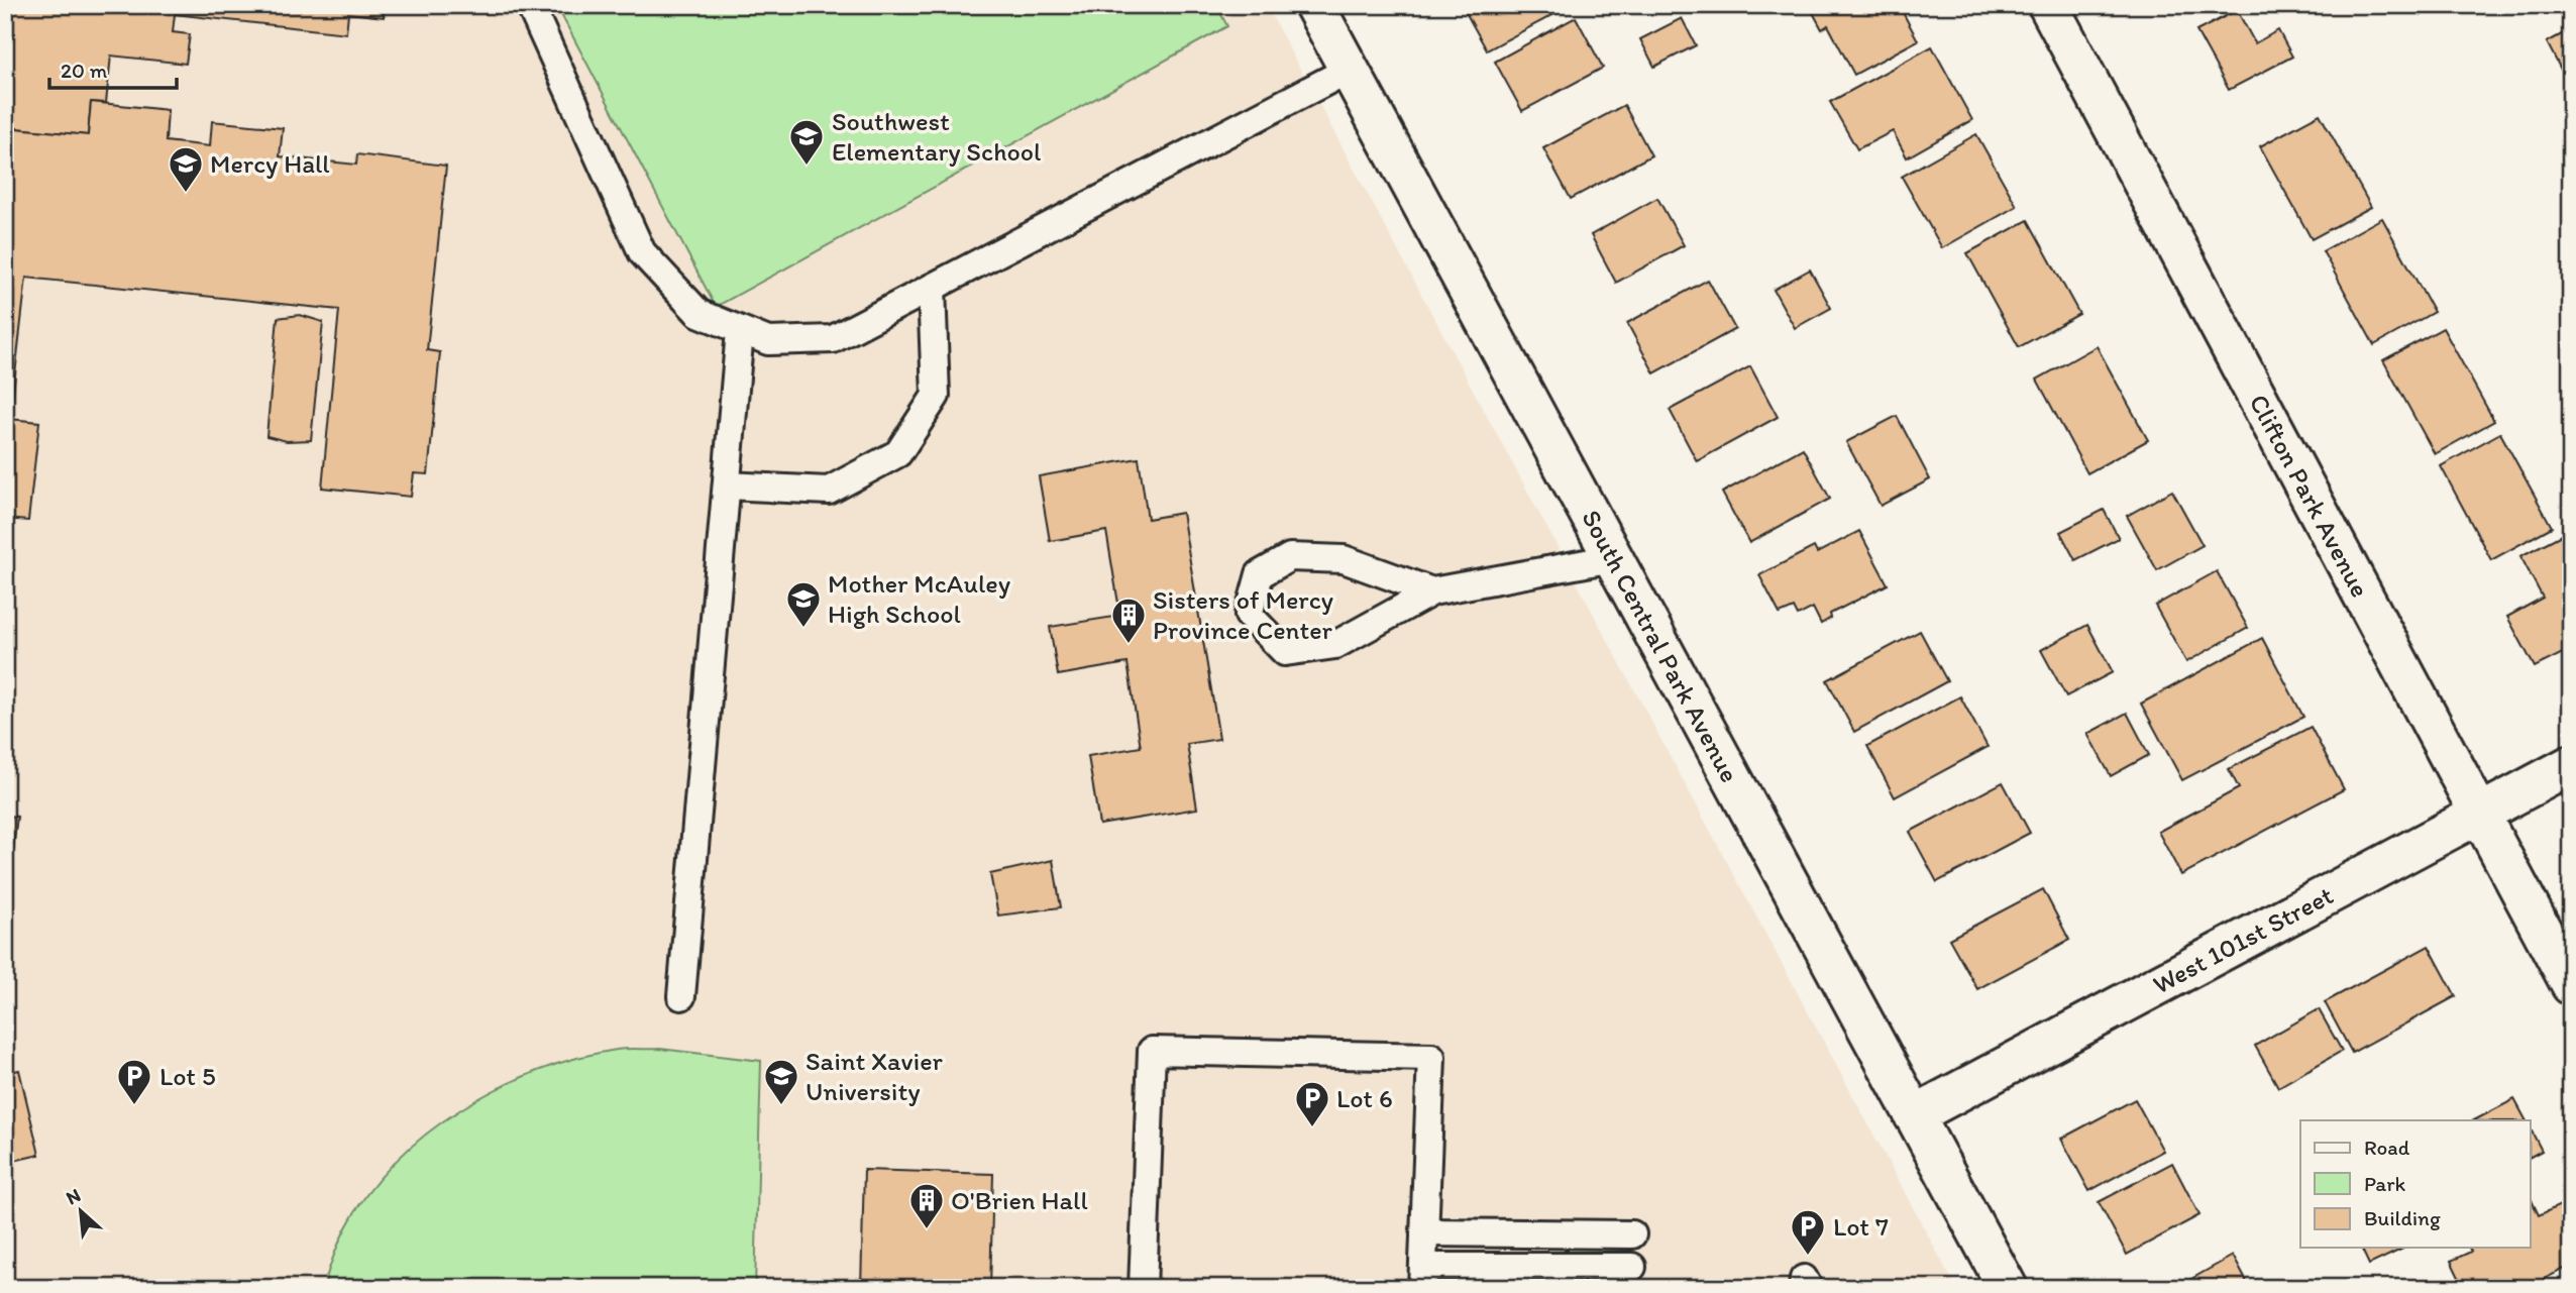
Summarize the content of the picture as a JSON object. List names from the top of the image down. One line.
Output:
{"streets":{"street":["Clifton Park Avenue","South Central Park Avenue","West 101st Street"]},"crossings":[["Clifton Park Avenue","West 101st Street"],["South Central Park Avenue","West 101st Street"]],"places":{"school or university":["Southwest Elementary School","Mercy Hall","Mother McAuley High School","Saint Xavier University"],"building":["Sisters of Mercy Province Center","O'Brien Hall"],"parking":["Lot 5","Lot 6","Lot 7"]},"legend":["Road","Park","Building"],"scale_bar":"20 m","north":"top left"}
